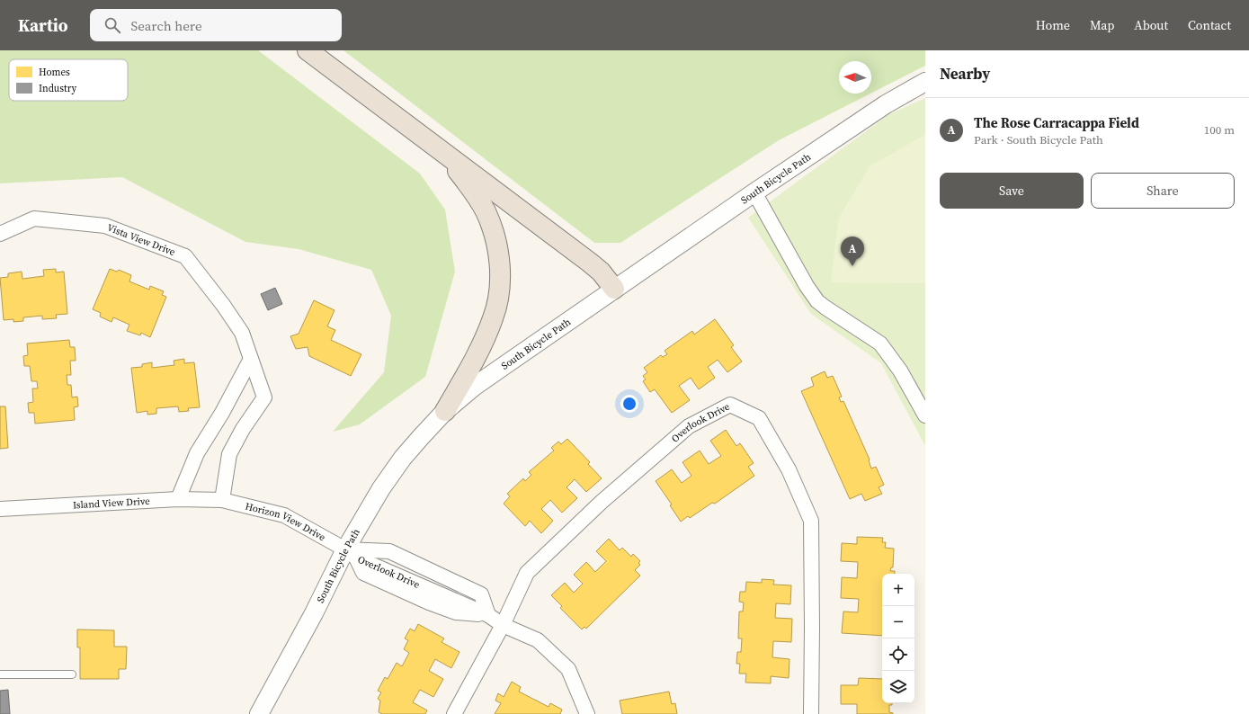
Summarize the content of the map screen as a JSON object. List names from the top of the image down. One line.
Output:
{"streets":{"street":["South Bicycle Path","Vista View Drive","Overlook Drive","Island View Drive","Horizon View Drive"]},"crossings":[["South Bicycle Path","Overlook Drive"],["South Bicycle Path","Horizon View Drive"],["Vista View Drive","Island View Drive"],["Vista View Drive","Horizon View Drive"],["Overlook Drive","Horizon View Drive"],["Island View Drive","Horizon View Drive"]],"legend":["Homes","Industry"],"north":"left","page":{"header":"Kartio","search":"Search here","nav":["Home","Map","About","Contact"],"heading":"Nearby","list":[{"mark":"A","name":"The Rose Carracappa Field","note":"Park · South Bicycle Path","value":"100 m"}],"buttons":["Save","Share"],"pins":"A","map_buttons":["+","−"]}}
